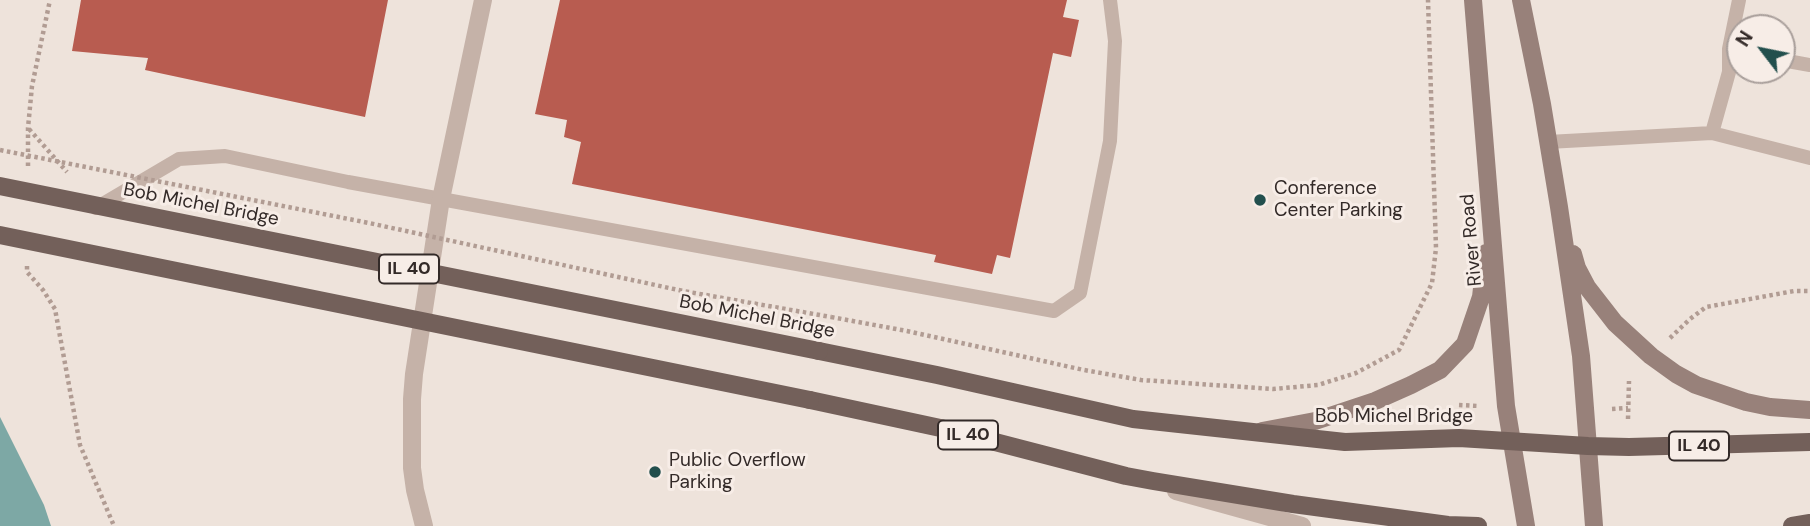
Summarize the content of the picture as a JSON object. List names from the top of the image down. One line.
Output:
{"streets":{"main road":["Bob Michel Bridge","River Road","IL 40"]},"crossings":[["Bob Michel Bridge","River Road"],["Bob Michel Bridge","IL 40"],["River Road","IL 40"]],"places":["Conference Center Parking","Public Overflow Parking"],"north":"top left"}
